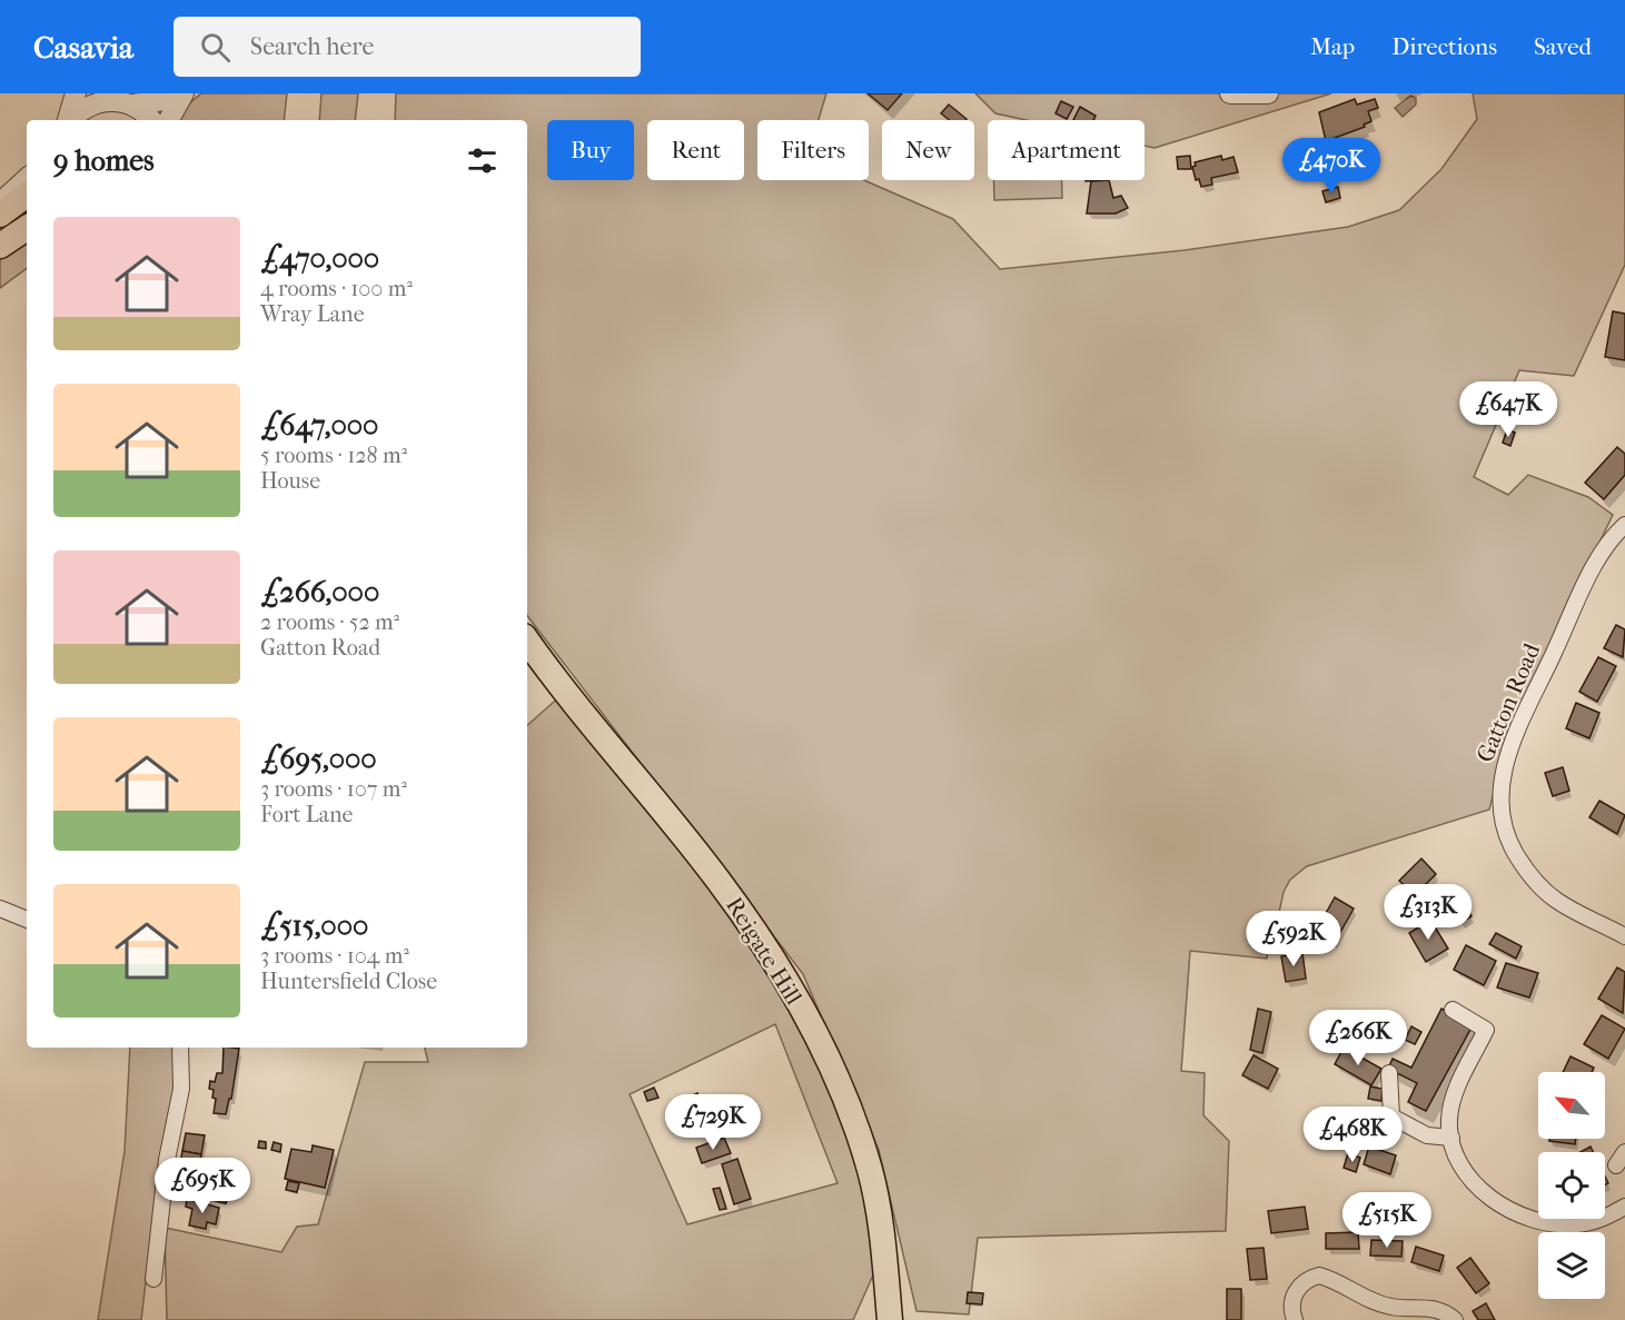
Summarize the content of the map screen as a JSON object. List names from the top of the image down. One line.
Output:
{"streets":{"main road":["Reigate Hill"],"street":["Gatton Road"]},"north":"top left","page":{"header":"Casavia","search":"Search here","nav":["Map","Directions","Saved"],"chip":["Buy","Rent","Filters","New","Apartment"],"heading":"9 homes","price":["£470K","£647K","£313K","£592K","£266K","£729K","£468K","£695K","£515K"],"list":[{"name":"£470,000","note":"4 rooms · 100 m² · Wray Lane"},{"name":"£647,000","note":"5 rooms · 128 m² · House"},{"name":"£266,000","note":"2 rooms · 52 m² · Gatton Road"},{"name":"£695,000","note":"3 rooms · 107 m² · Fort Lane"},{"name":"£515,000","note":"3 rooms · 104 m² · Huntersfield Close"}]}}
